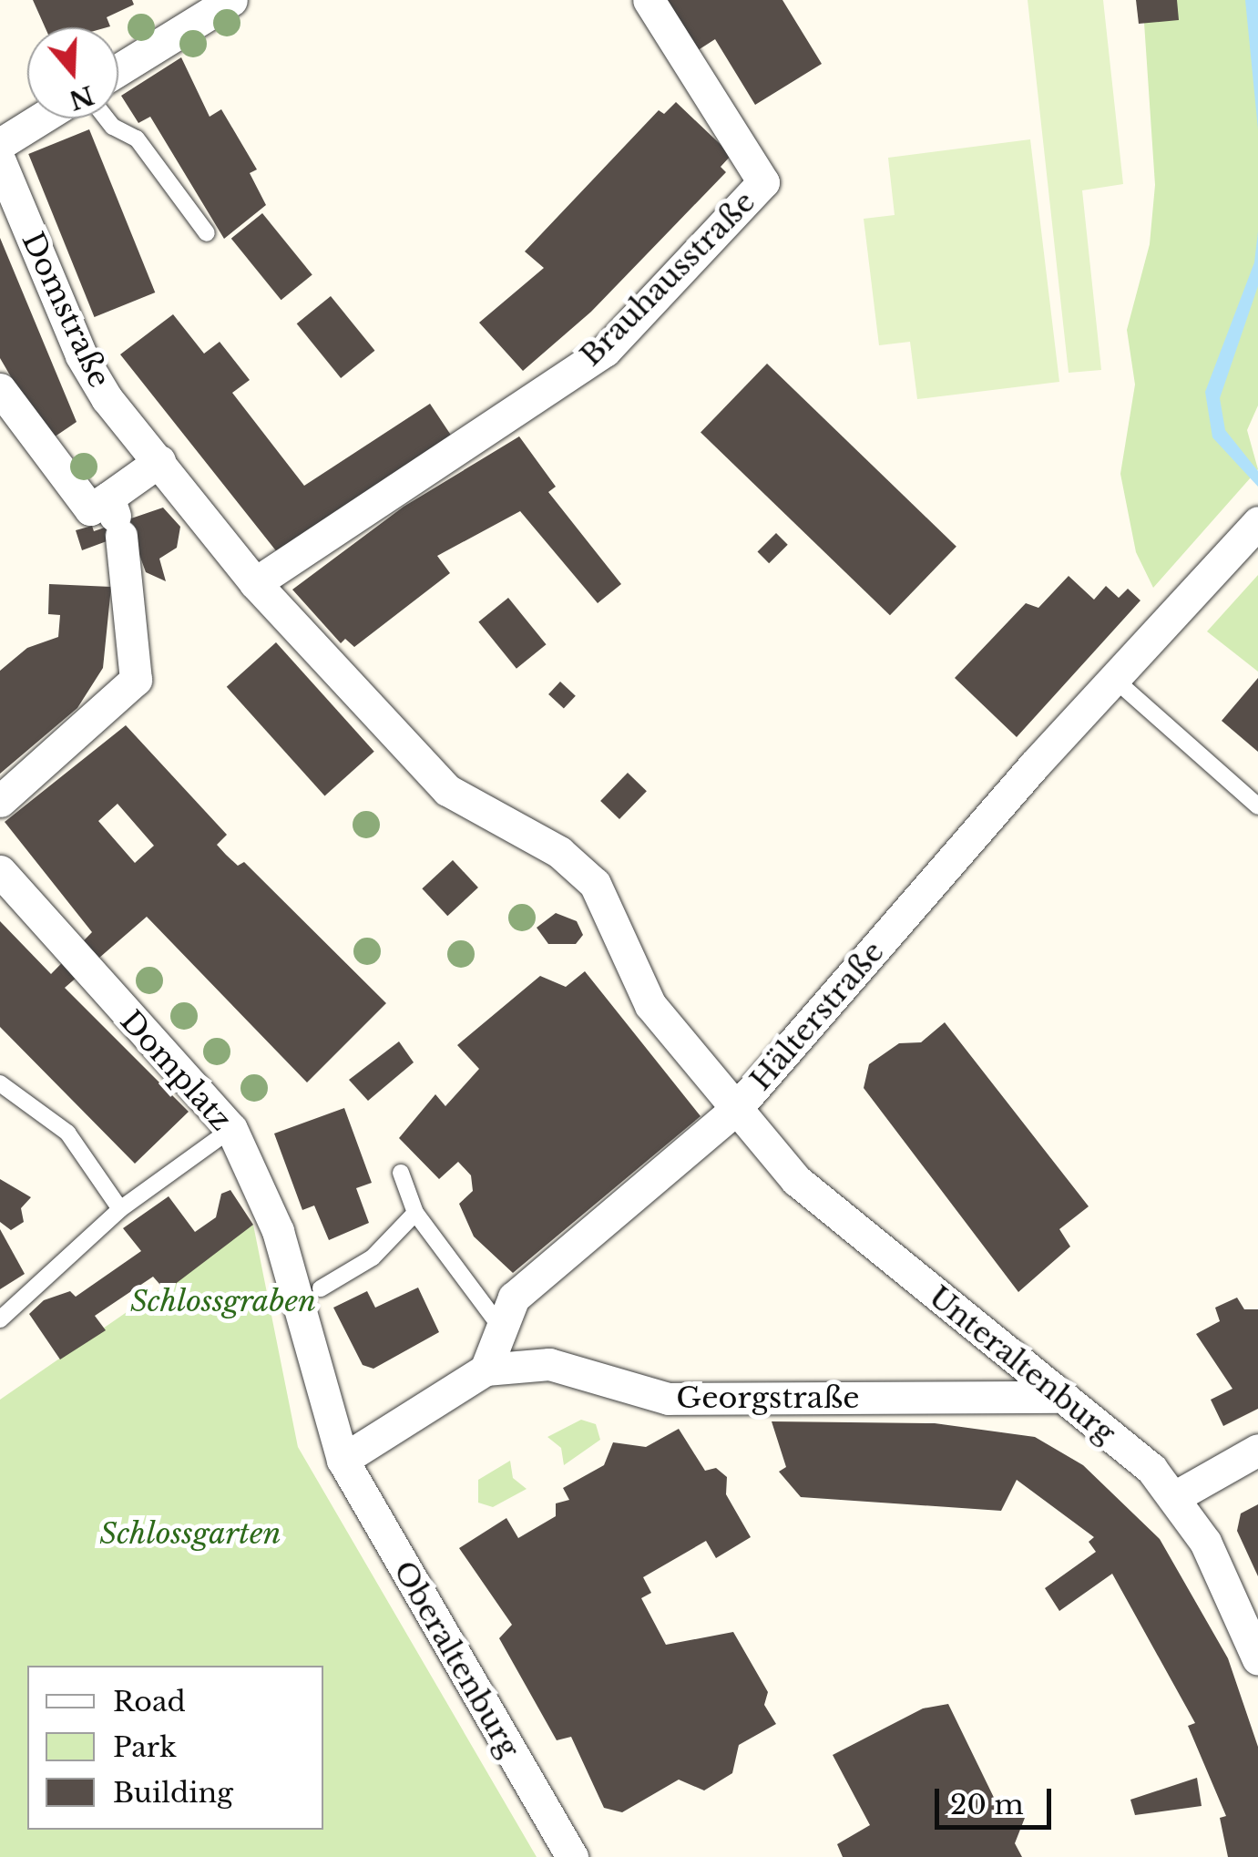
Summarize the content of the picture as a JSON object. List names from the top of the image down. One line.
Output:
{"streets":{"street":["Brauhausstraße","Domstraße","Hälterstraße","Domplatz","Unteraltenburg","Georgstraße","Oberaltenburg"]},"crossings":[["Hälterstraße","Unteraltenburg"],["Hälterstraße","Georgstraße"],["Domplatz","Oberaltenburg"],["Unteraltenburg","Georgstraße"]],"parks":["Schlossgraben","Schlossgarten"],"legend":["Road","Park","Building"],"scale_bar":"20 m","north":"bottom"}
